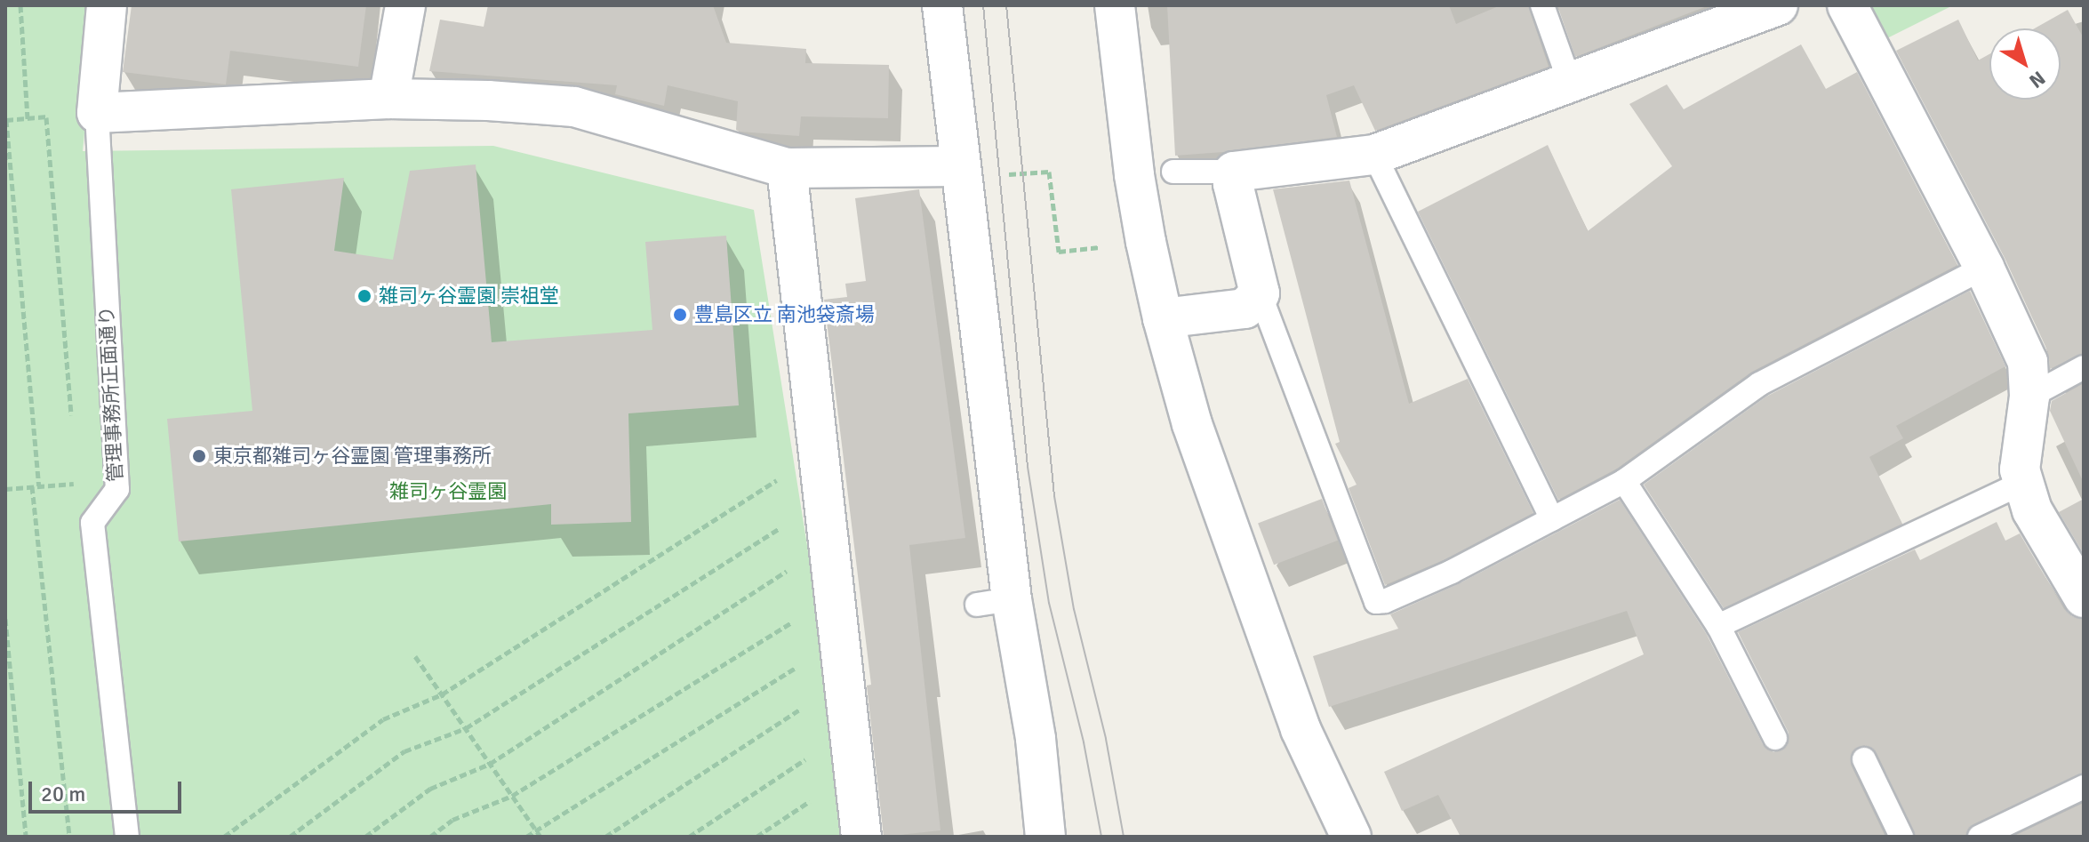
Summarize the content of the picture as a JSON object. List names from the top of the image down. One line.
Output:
{"streets":{"lane":["管理事務所正面通り"]},"parks":["雑司ヶ谷霊園"],"places":["雑司ヶ谷霊園 崇祖堂","豊島区立 南池袋斎場","東京都雑司ヶ谷霊園 管理事務所"],"scale_bar":"20 m","north":"bottom right"}
